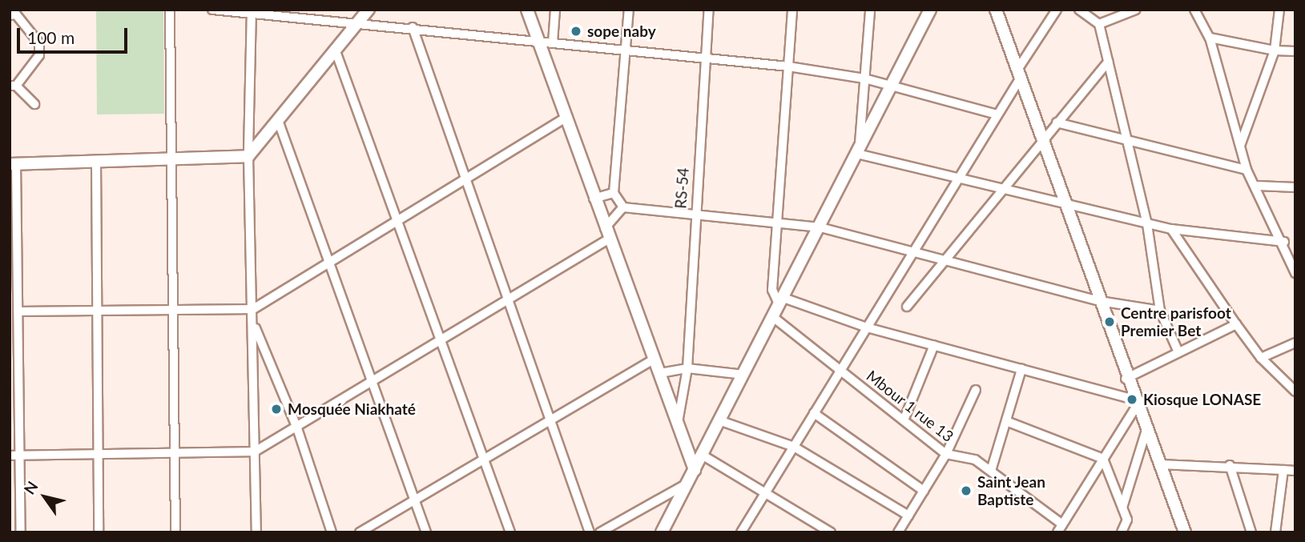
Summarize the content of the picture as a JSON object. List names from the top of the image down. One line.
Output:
{"streets":{"street":["RS-54","Mbour 1 rue 13"]},"places":["sope naby","Centre parisfoot Premier Bet","Kiosque LONASE","Mosquée Niakhaté","Saint Jean Baptiste"],"scale_bar":"100 m","north":"top left"}
